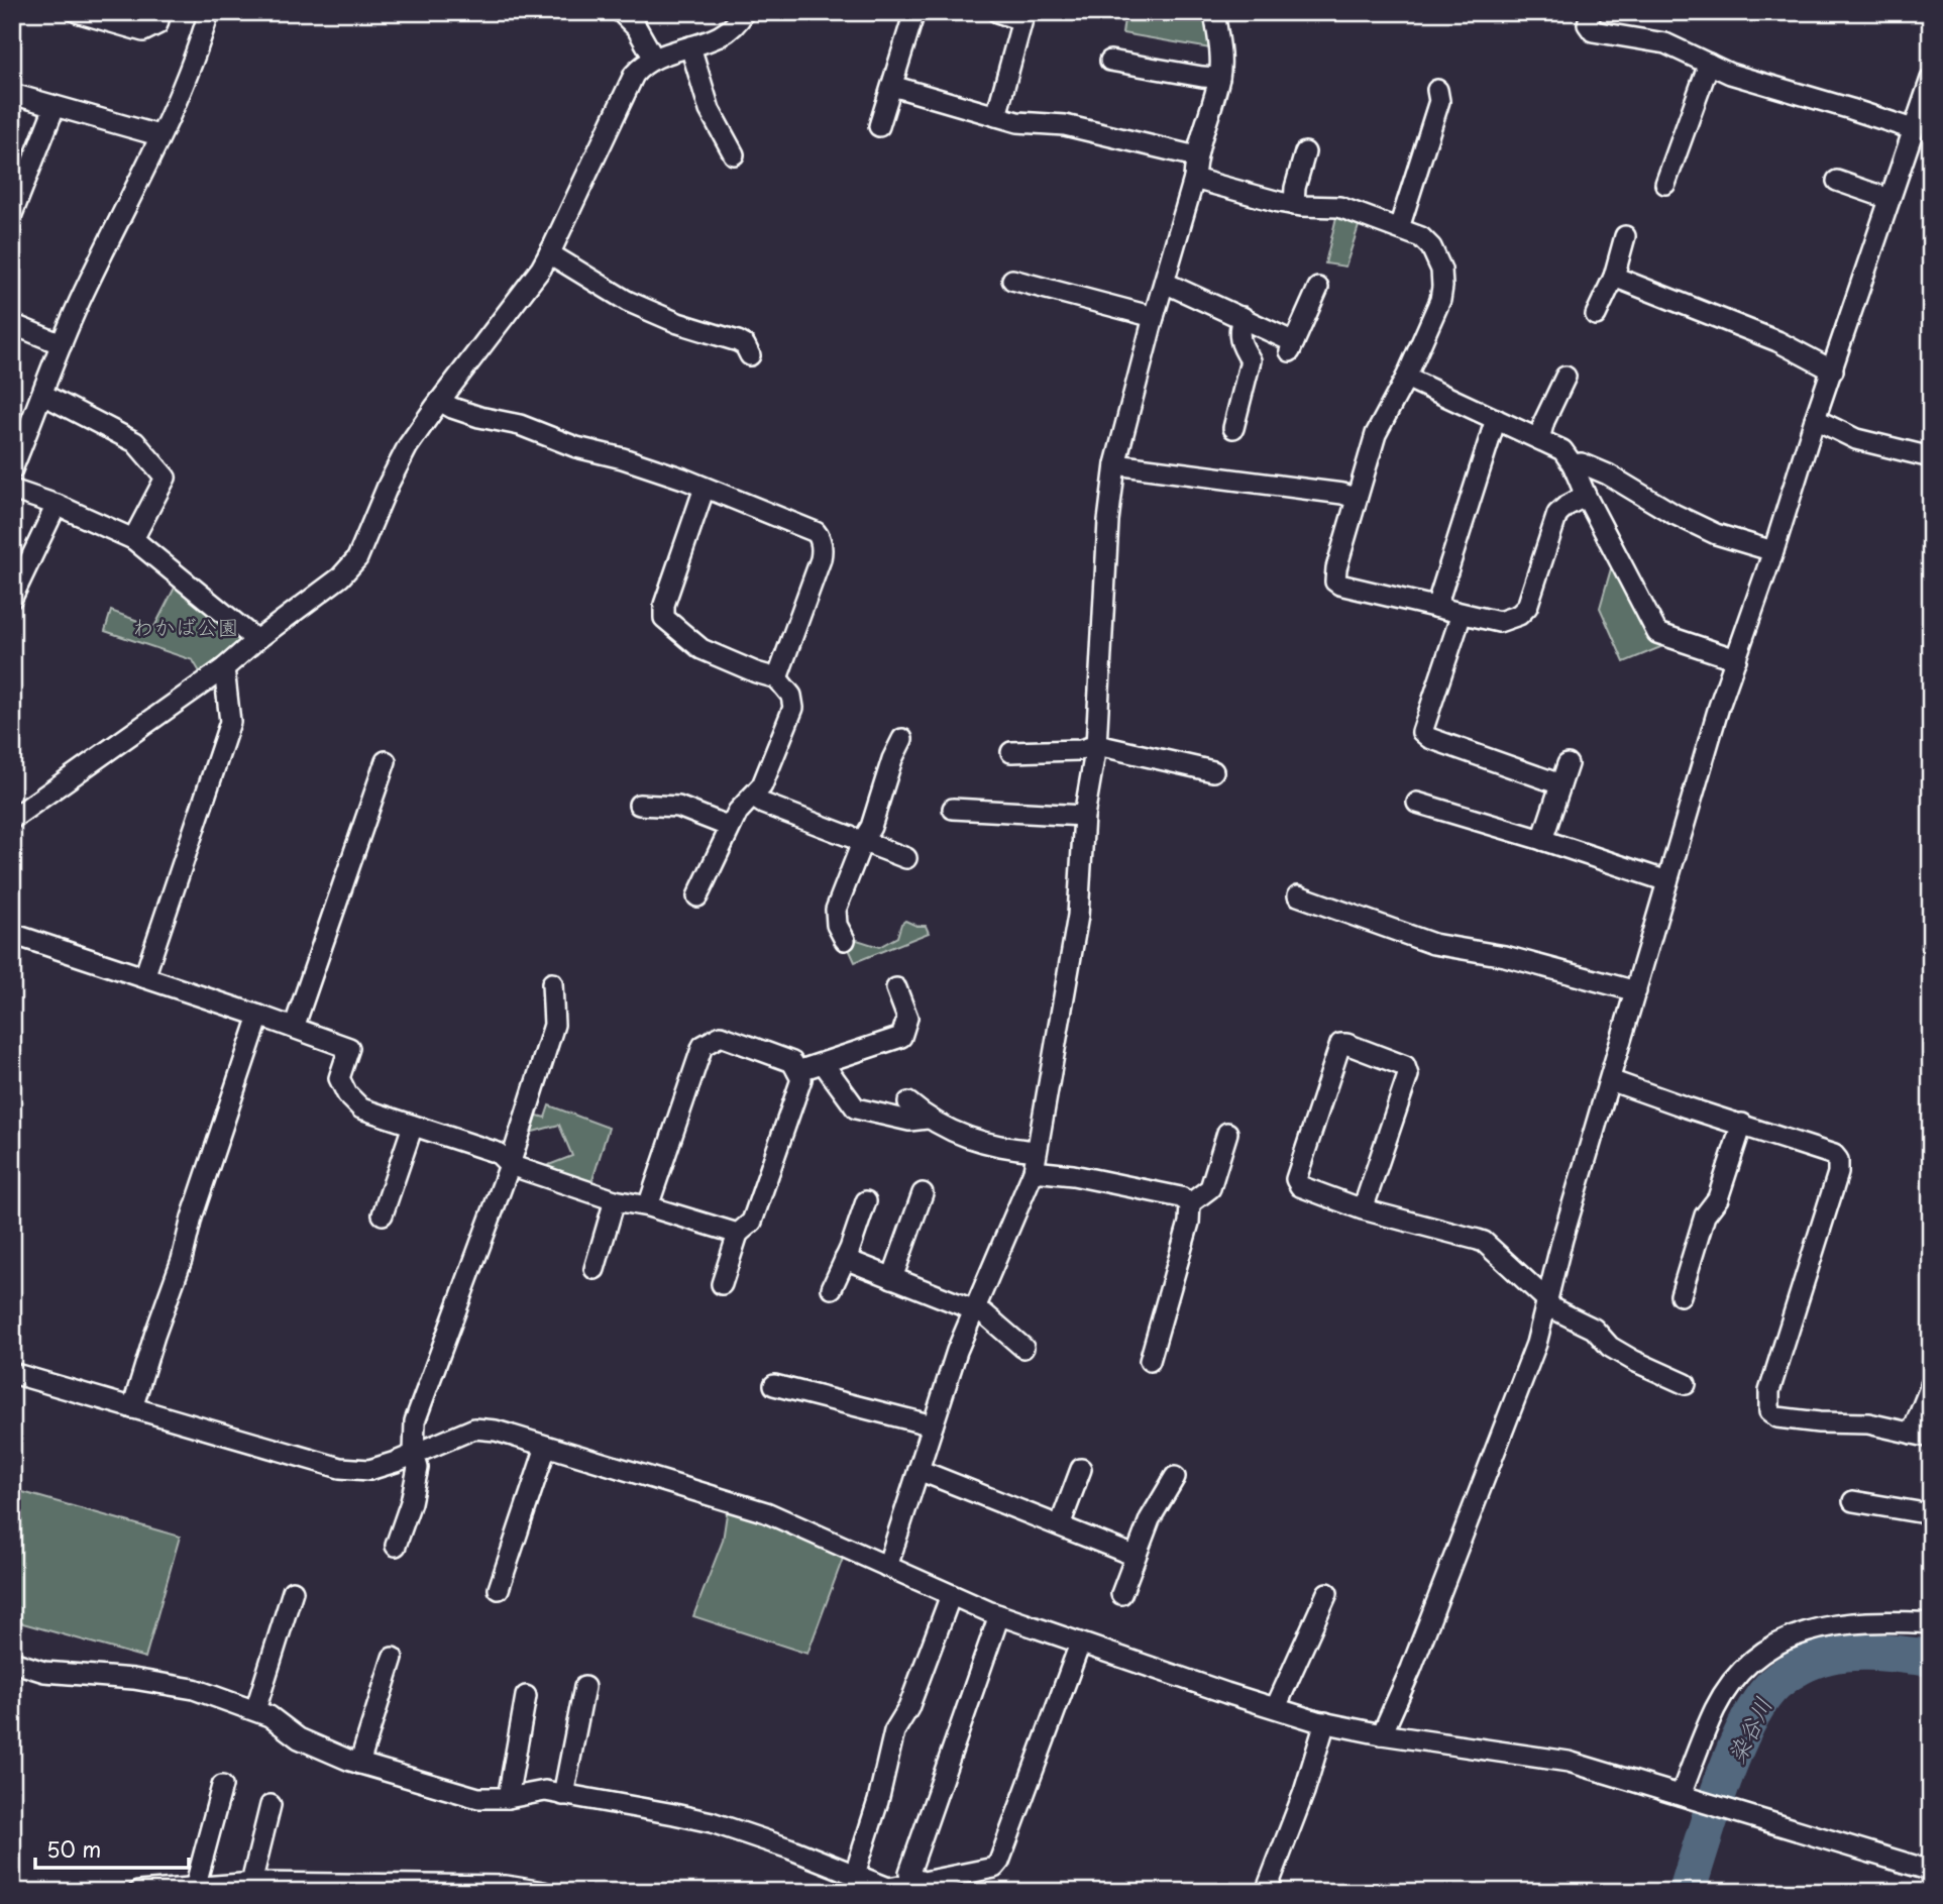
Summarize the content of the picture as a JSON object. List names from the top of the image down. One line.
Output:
{"water":["染谷川"],"parks":["わかば公園"],"scale_bar":"50 m"}
